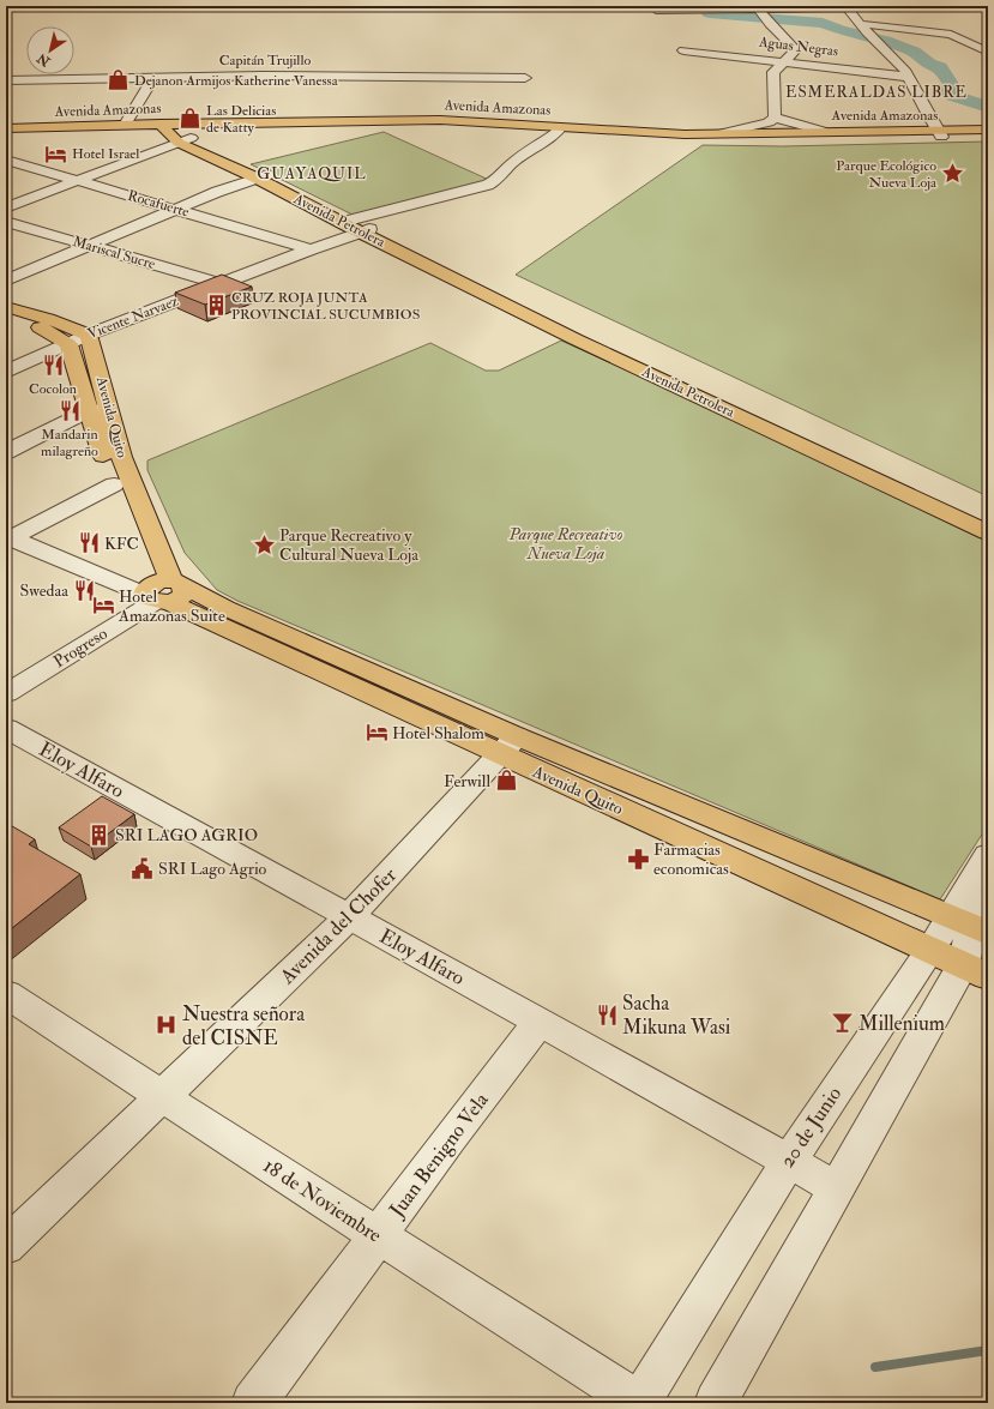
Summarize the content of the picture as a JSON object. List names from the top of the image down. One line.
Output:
{"streets":{"main road":["Avenida Amazonas","Avenida Petrolera","Avenida Quito"],"street":["Aguas Negras","Capitán Trujillo","Rocafuerte","Mariscal Sucre","Vicente Narvaez","Progreso","Eloy Alfaro","Avenida del Chofer","20 de Junio","Juan Benigno Vela","18 de Noviembre"]},"crossings":[["Avenida Amazonas","Avenida Petrolera"],["Avenida Amazonas","Vicente Narvaez"],["Rocafuerte","Vicente Narvaez"],["Avenida Petrolera","Vicente Narvaez"],["Mariscal Sucre","Vicente Narvaez"],["Vicente Narvaez","Avenida Quito"],["Avenida Quito","Progreso"],["Avenida Quito","Avenida del Chofer"],["Avenida Quito","20 de Junio"],["Eloy Alfaro","Avenida del Chofer"],["Eloy Alfaro","20 de Junio"],["Eloy Alfaro","Juan Benigno Vela"],["Avenida del Chofer","18 de Noviembre"],["20 de Junio","18 de Noviembre"],["Juan Benigno Vela","18 de Noviembre"]],"districts":["ESMERALDAS LIBRE","GUAYAQUIL"],"parks":["Parque Recreativo Nueva Loja"],"places":{"shop":["Dejanon Armijos Katherine Vanessa","Las Delicias de Katty","Ferwill"],"hotel":["Hotel Israel","Hotel Amazonas Suite","Hotel Shalom"],"place":["Parque Ecológico Nueva Loja","Parque Recreativo y Cultural Nueva Loja"],"building":["CRUZ ROJA JUNTA PROVINCIAL SUCUMBIOS","SRI LAGO AGRIO"],"restaurant":["Cocolon","Mandarin milagreño","KFC","Swedaa","Sacha Mikuna Wasi"],"pharmacy":["Farmacias economicas"],"public building":["SRI Lago Agrio"],"bar":["Millenium"],"hospital":["Nuestra señora del CISNE"]},"north":"bottom left"}
